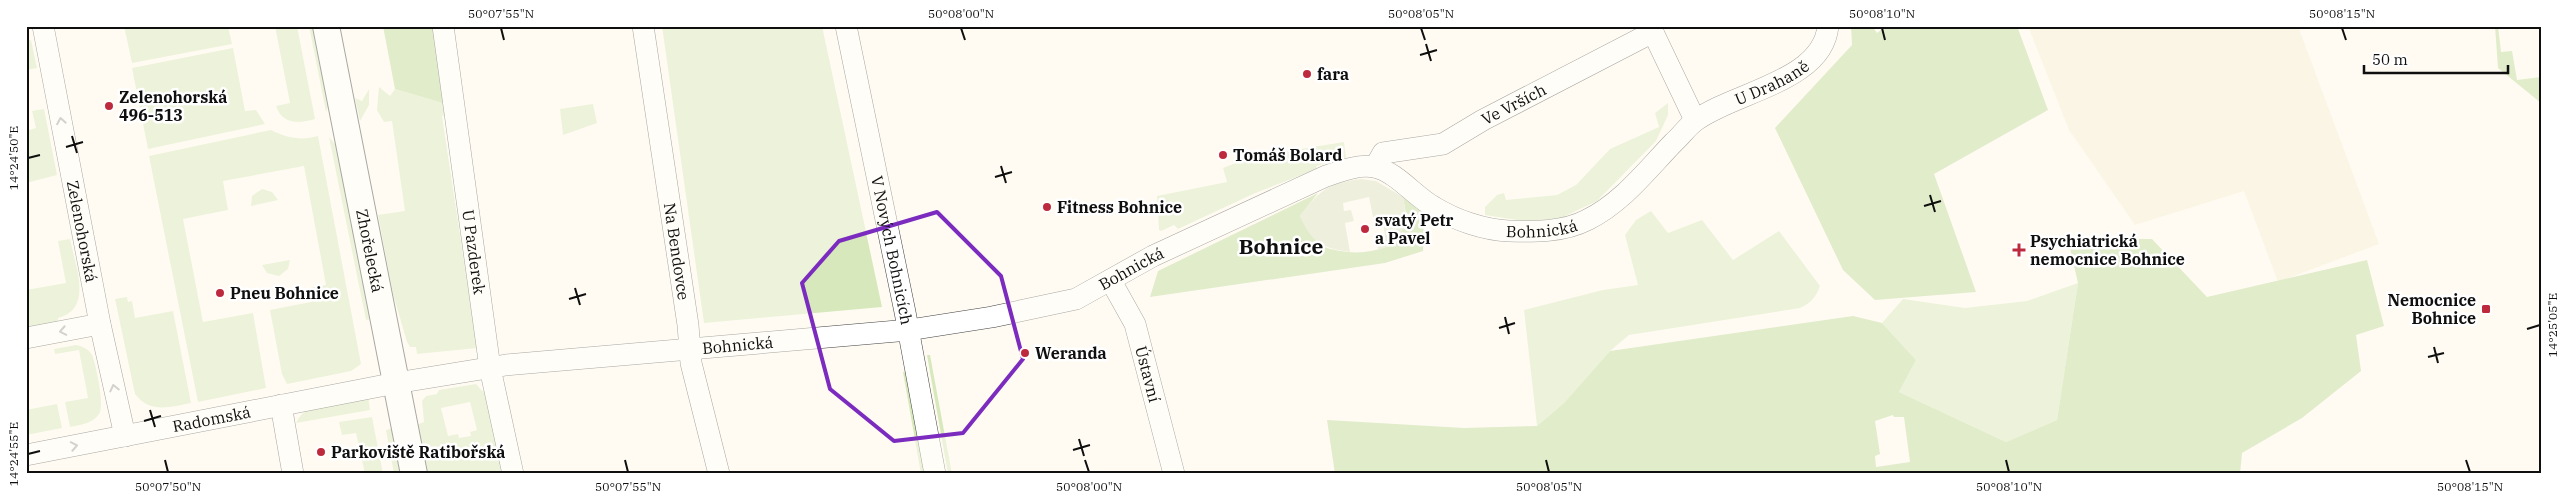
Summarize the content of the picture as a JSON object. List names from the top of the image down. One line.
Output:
{"streets":{"street":["U Drahaně","Ve Vrších","Bohnická","Zelenohorská","Zhořelecká","V Nových Bohnicích","U Pazderek","Na Bendovce","Ústavní","Radomská"]},"crossings":[["U Drahaně","Bohnická"],["Ve Vrších","Bohnická"],["Bohnická","Zhořelecká"],["Bohnická","V Nových Bohnicích"],["Bohnická","U Pazderek"],["Bohnická","Na Bendovce"],["Bohnická","Ústavní"],["Bohnická","Radomská"],["Zelenohorská","Radomská"],["Zhořelecká","Radomská"]],"one_way":["Zelenohorská"],"districts":["Bohnice"],"places":{"other":["fara","Zelenohorská 496-513","Tomáš Bolard","Fitness Bohnice","svatý Petr a Pavel","Pneu Bohnice","Weranda","Parkoviště Ratibořská"],"health":["Psychiatrická nemocnice Bohnice"],"transit":["Nemocnice Bohnice"]},"scale_bar":"50 m","coordinates":["50°07'55\"N","50°08'00\"N","50°08'05\"N","50°08'10\"N","50°08'15\"N","14°24'50\"E","14°25'05\"E","14°24'55\"E","50°07'50\"N"]}
